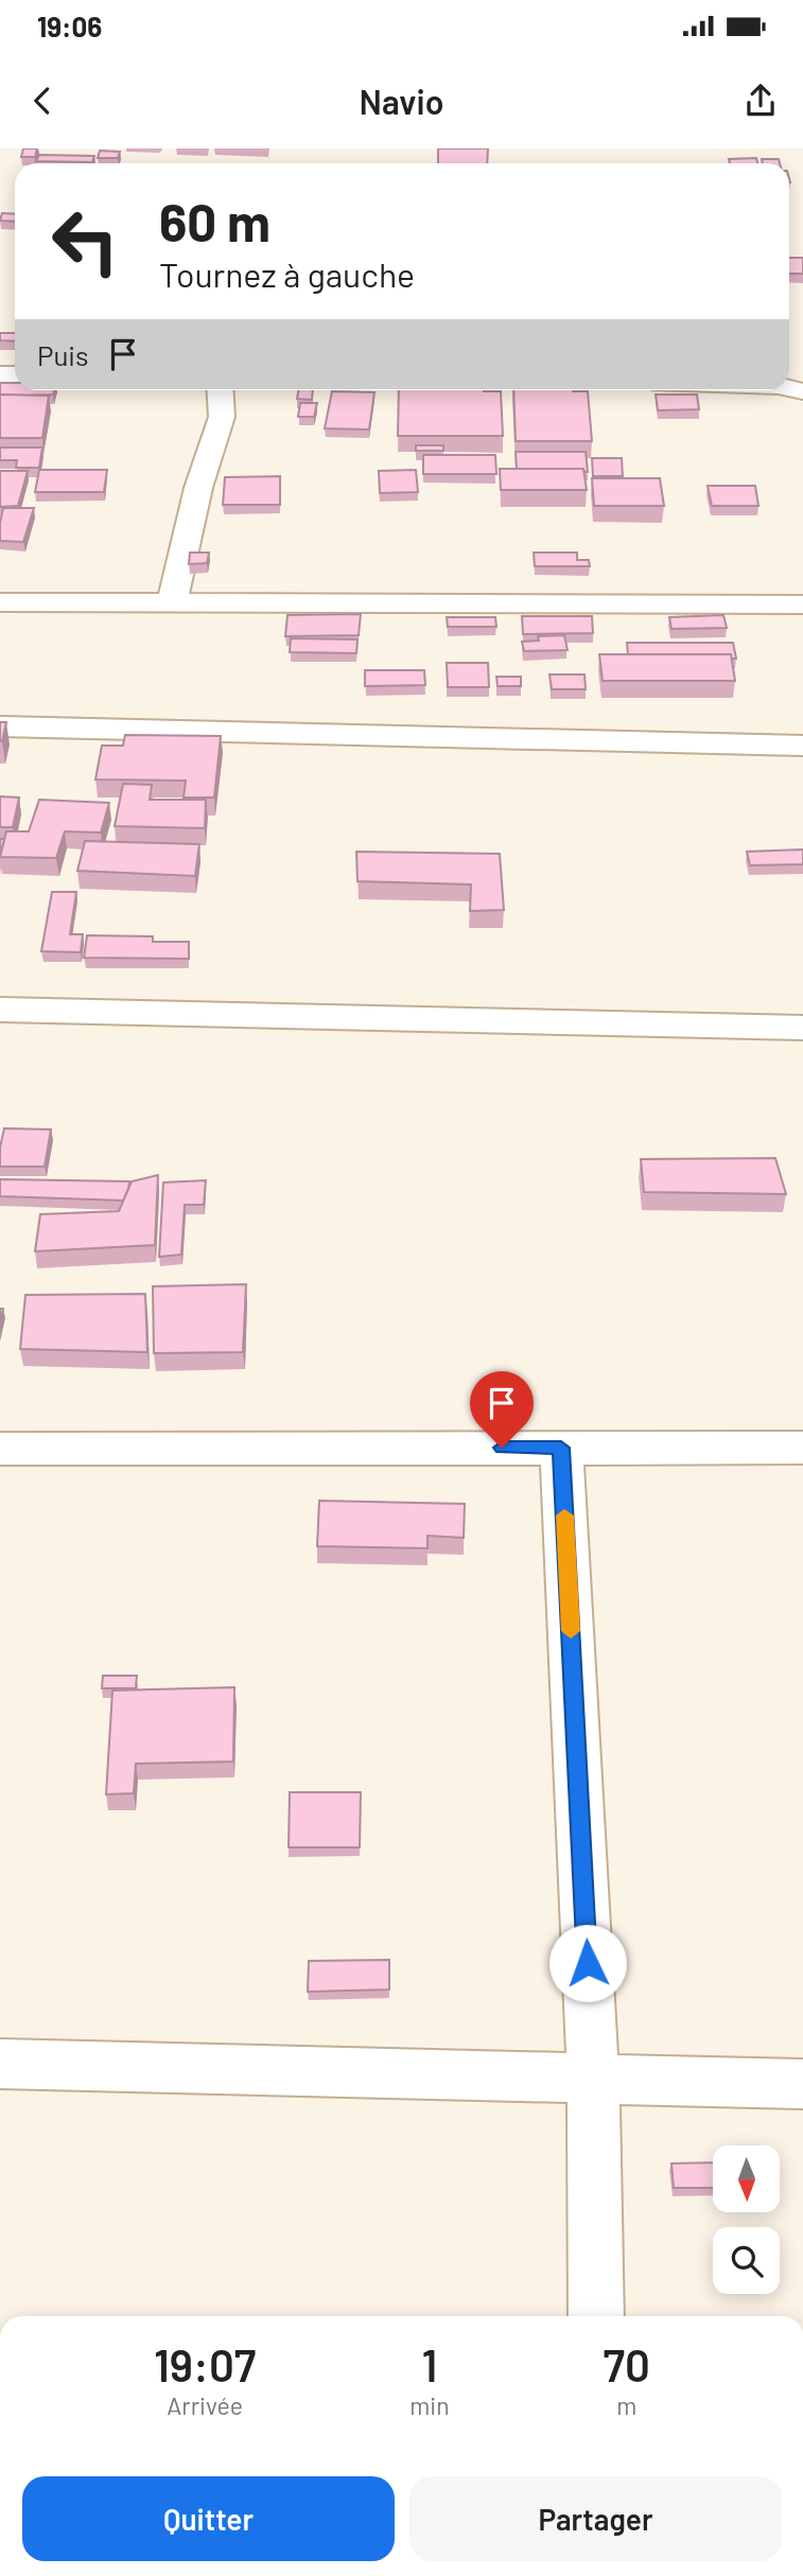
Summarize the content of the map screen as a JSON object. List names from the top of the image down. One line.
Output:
{"north":"bottom","page":{"status":"19:06","header":"Navio","turn":["60 m","Tournez à gauche"],"then":"Puis","eta":["19:07","Arrivée","1","min","70","m"],"buttons":["Quitter","Partager"]}}
